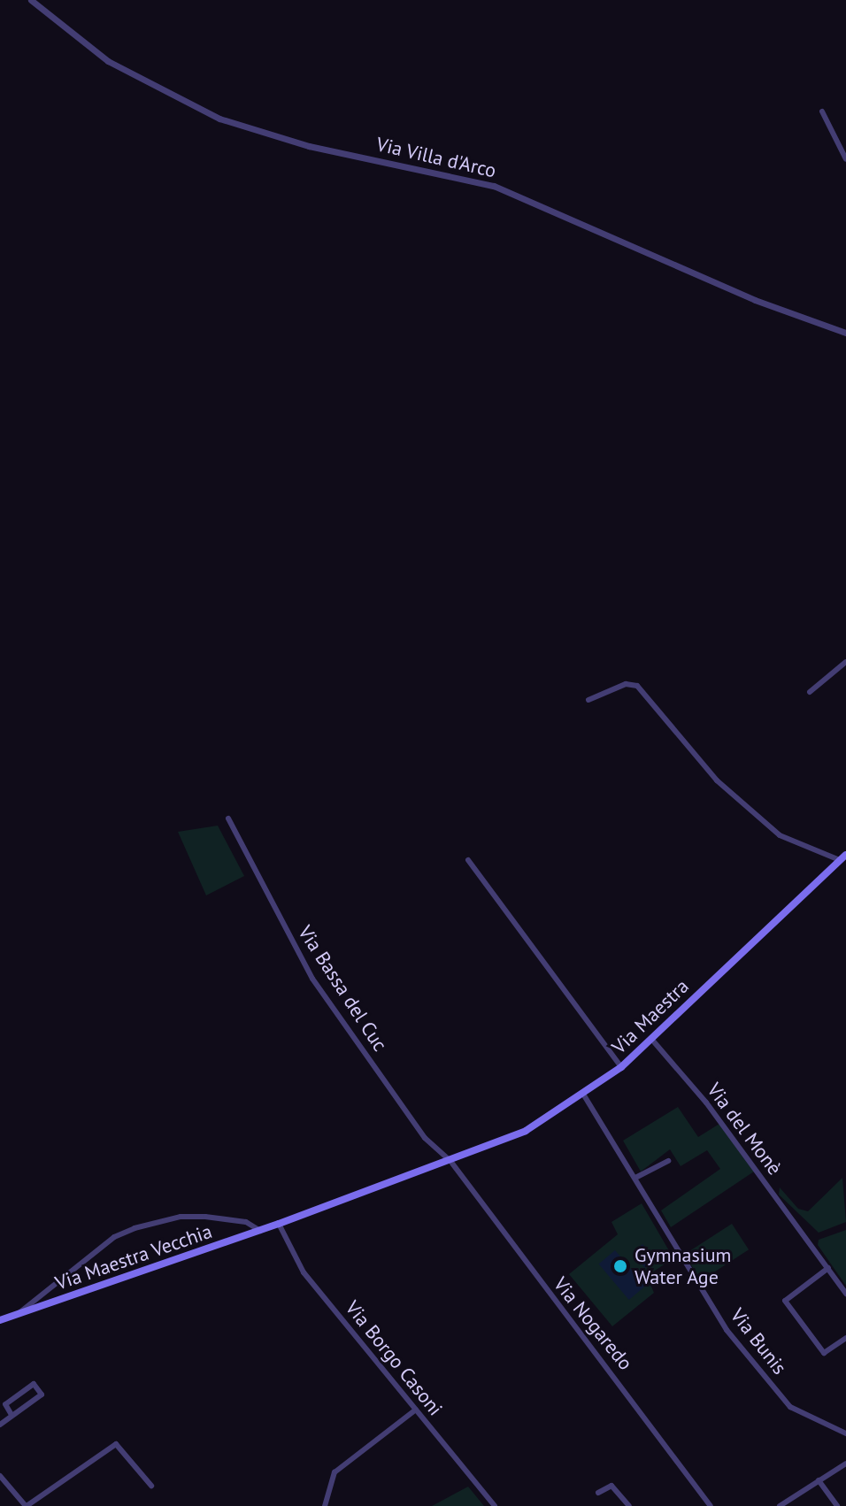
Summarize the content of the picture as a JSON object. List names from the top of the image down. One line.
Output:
{"streets":{"main road":["Via Maestra","Via Maestra Vecchia"],"street":["Via Villa d'Arco","Via Bassa del Cuc","Via del Monè","Via Nogaredo","Via Bunis","Via Borgo Casoni"]},"crossings":[["Via Bassa del Cuc","Via Maestra"],["Via Bassa del Cuc","Via Maestra Vecchia"],["Via Bassa del Cuc","Via Nogaredo"],["Via Maestra","Via del Monè"],["Via Maestra","Via Maestra Vecchia"],["Via Maestra","Via Nogaredo"],["Via Maestra","Via Bunis"],["Via Maestra Vecchia","Via Nogaredo"],["Via Maestra Vecchia","Via Borgo Casoni"]],"places":["Gymnasium Water Age"]}
